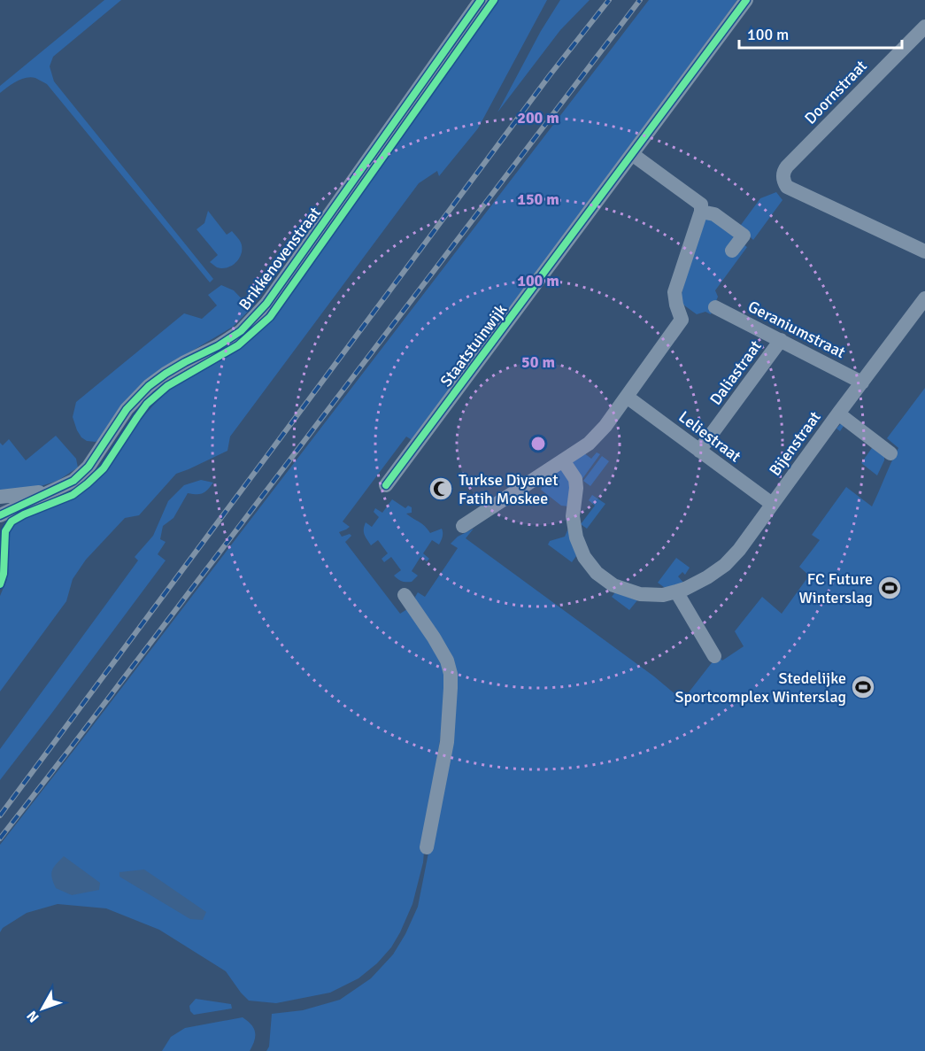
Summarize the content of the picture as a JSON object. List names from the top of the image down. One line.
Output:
{"streets":{"street":["Doornstraat","Brikkenovenstraat","Geraniumstraat","Staatstuinwijk","Daliastraat","Leliestraat","Bijenstraat"]},"crossings":[["Geraniumstraat","Daliastraat"],["Geraniumstraat","Bijenstraat"],["Daliastraat","Leliestraat"],["Leliestraat","Bijenstraat"]],"places":{"mosque":["Turkse Diyanet Fatih Moskee"],"sports":["FC Future Winterslag","Stedelijke Sportcomplex Winterslag"]},"scale_bar":"100 m","north":"bottom left","rings":["200 m","150 m","100 m","50 m"]}
